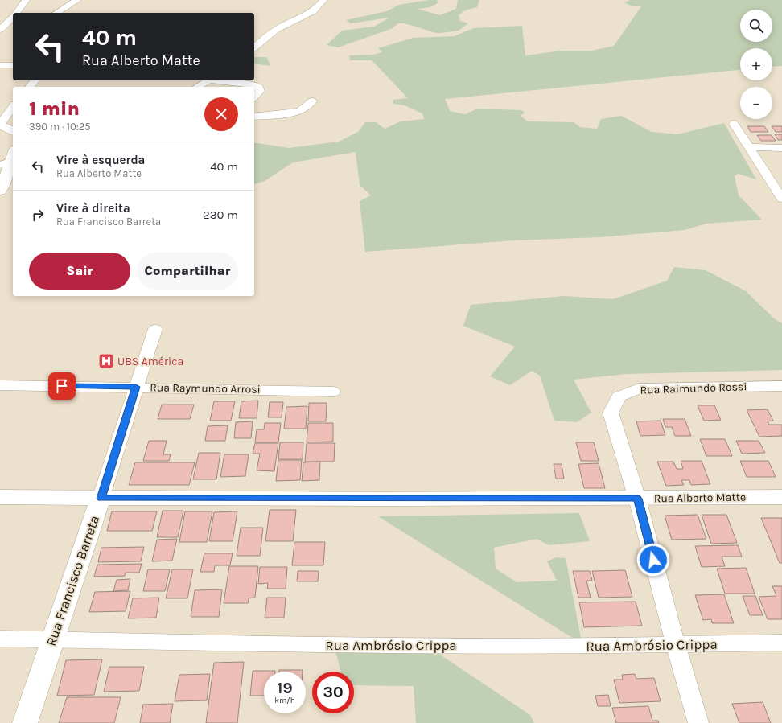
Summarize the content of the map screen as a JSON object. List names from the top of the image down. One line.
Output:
{"streets":{"street":["Rua Raymundo Arrosi","Rua Raimundo Rossi","Rua Alberto Matte","Rua Francisco Barreta","Rua Ambrósio Crippa"]},"crossings":[["Rua Raymundo Arrosi","Rua Francisco Barreta"],["Rua Raimundo Rossi","Rua Alberto Matte"],["Rua Raimundo Rossi","Rua Ambrósio Crippa"],["Rua Alberto Matte","Rua Francisco Barreta"],["Rua Francisco Barreta","Rua Ambrósio Crippa"]],"places":{"hospital":["UBS América"]},"page":{"map_buttons":["+","−"],"turn":["40 m","Rua Alberto Matte"],"heading":["1 min","390 m · 10:25"],"list":[{"name":"Vire à esquerda","note":"Rua Alberto Matte","value":"40 m"},{"name":"Vire à direita","note":"Rua Francisco Barreta","value":"230 m"}],"buttons":["Sair","Compartilhar"],"speed":"19 km/h","limit":"30"}}
